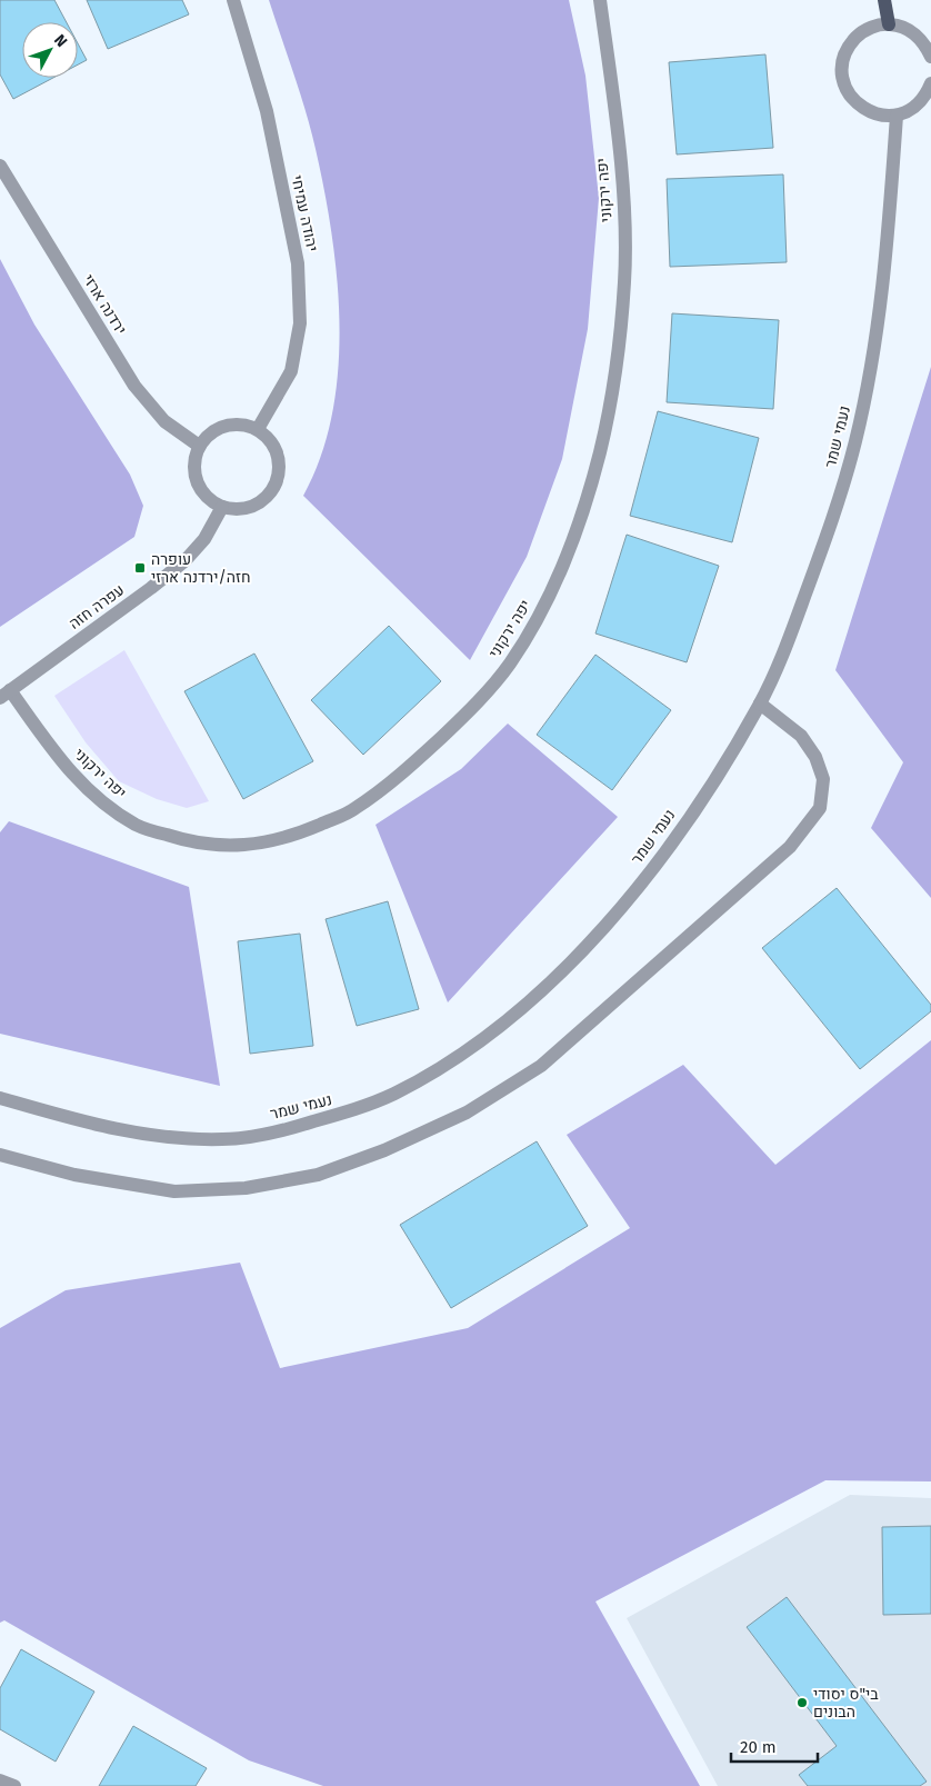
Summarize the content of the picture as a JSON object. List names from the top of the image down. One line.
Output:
{"streets":{"street":["יפה ירקוני","יהודה עמיחי","ירדנה ארזי","נעמי שמר","עפרה חזה"]},"crossings":[["יפה ירקוני","עפרה חזה"],["יהודה עמיחי","ירדנה ארזי"],["יהודה עמיחי","עפרה חזה"],["ירדנה ארזי","עפרה חזה"]],"places":{"transit":["עופרה חזה/ירדנה ארזי"],"other":["בי\"ס יסודי הבונים"]},"scale_bar":"20 m","north":"top right"}
